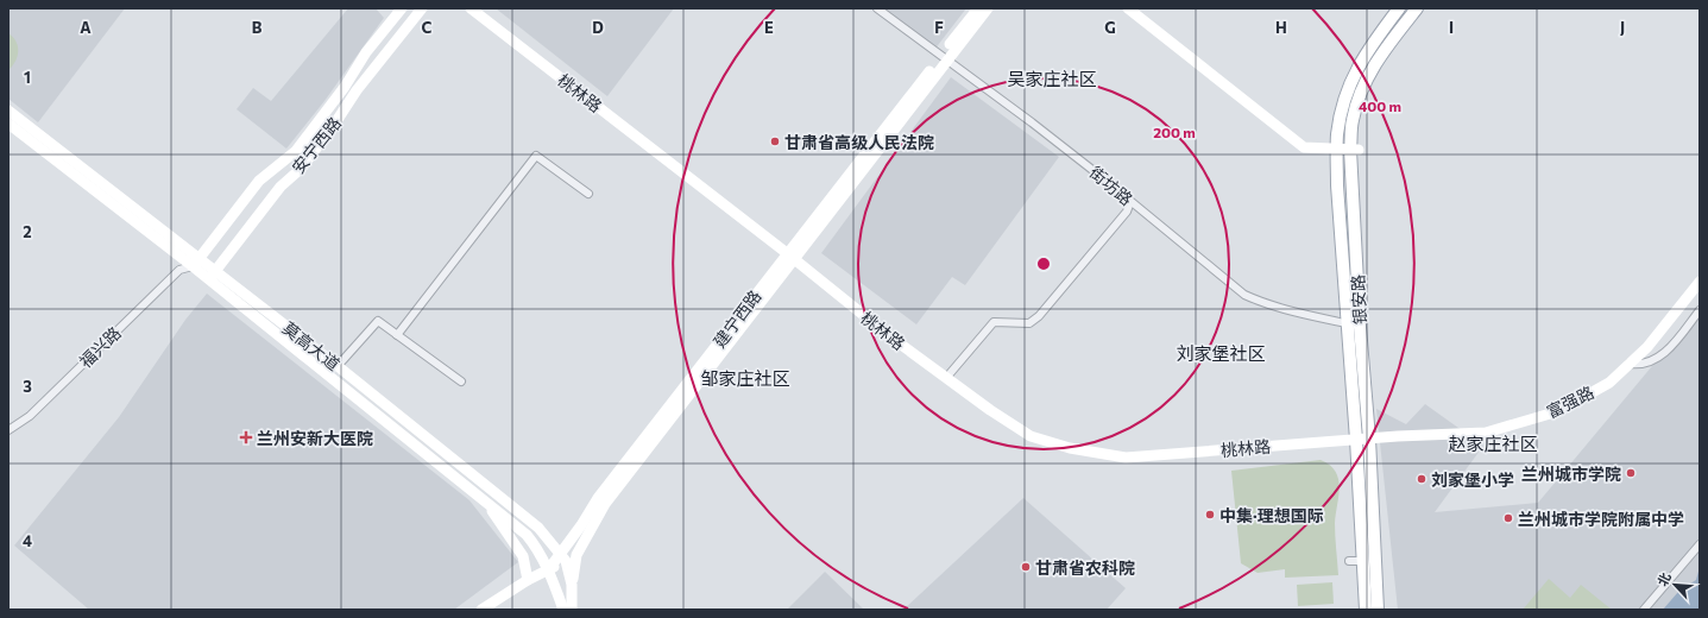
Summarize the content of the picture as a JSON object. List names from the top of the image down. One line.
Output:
{"streets":{"main road":["桃林路","安宁西路","银安路","建宁西路","莫高大道","富强路"],"street":["街坊路","福兴路"]},"crossings":[["桃林路","银安路"],["桃林路","建宁西路"],["桃林路","富强路"],["安宁西路","莫高大道"],["安宁西路","福兴路"],["街坊路","银安路"],["街坊路","建宁西路"],["银安路","富强路"],["建宁西路","莫高大道"],["莫高大道","福兴路"]],"districts":["吴家庄社区","刘家堡社区","邹家庄社区","赵家庄社区"],"places":{"other":["甘肃省高级人民法院","兰州城市学院","刘家堡小学","中集·理想国际","兰州城市学院附属中学","甘肃省农科院"],"health":["兰州安新大医院"]},"north":"top left","grid":{"columns":["A","B","C","D","E","F","G","H","I","J"],"rows":["1","2","3","4"]},"rings":["400 m","200 m"]}
